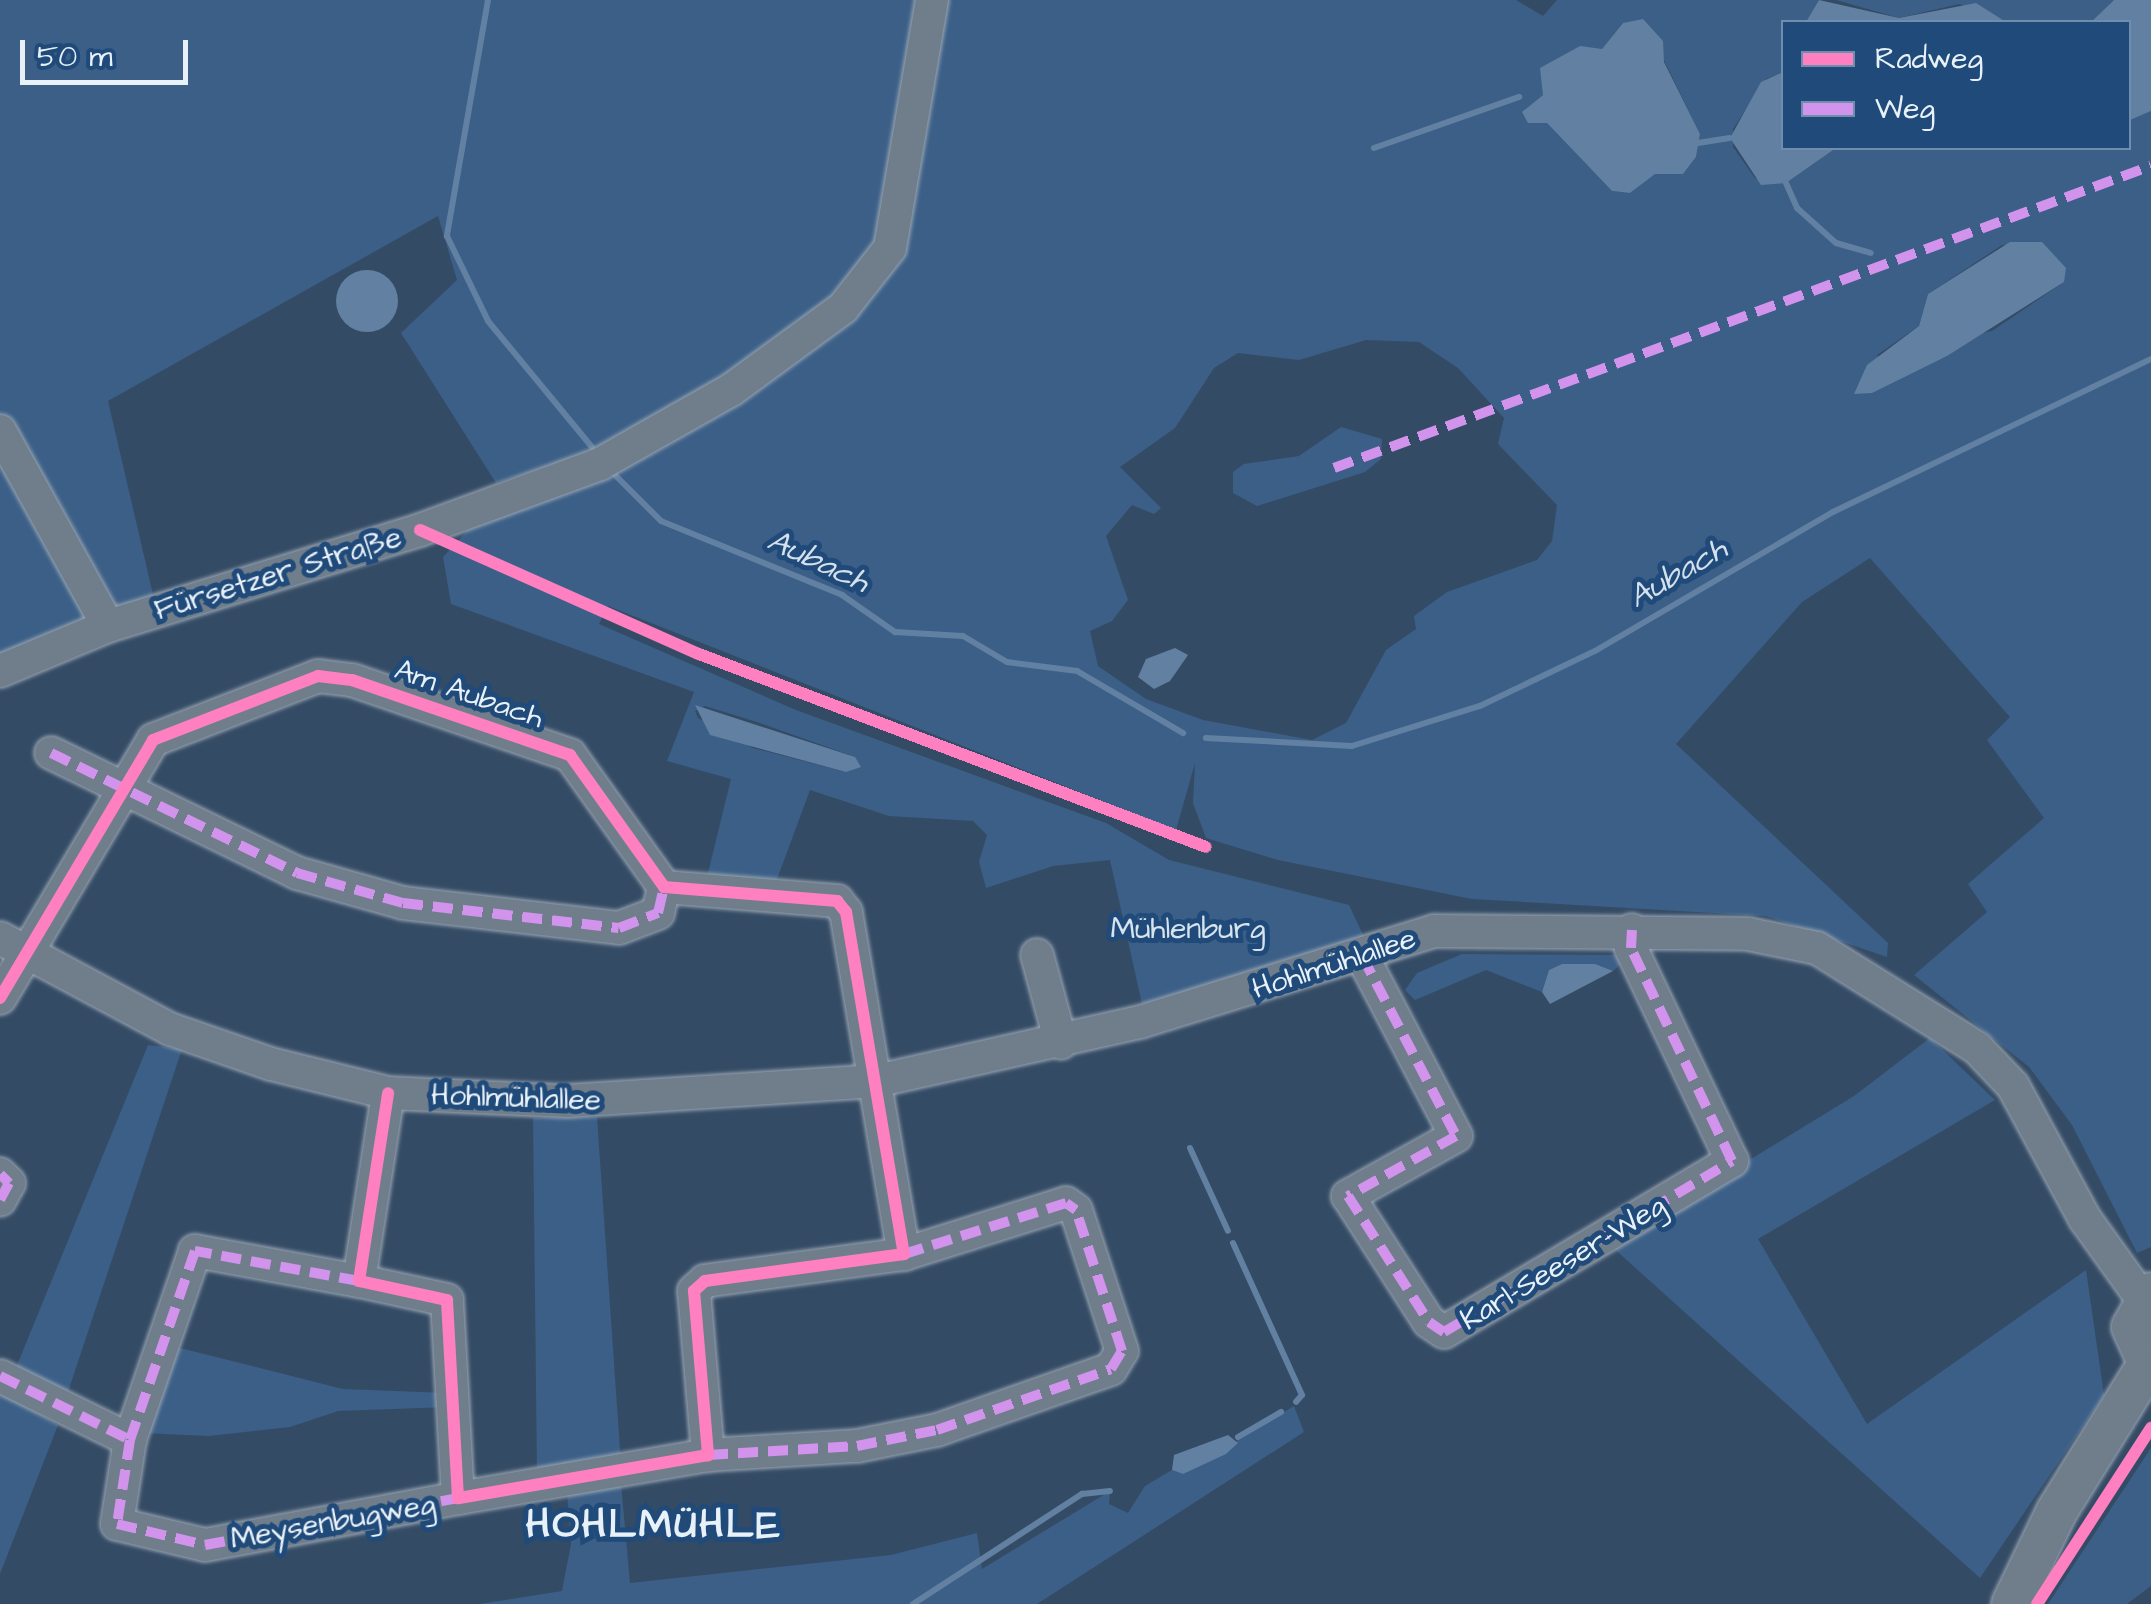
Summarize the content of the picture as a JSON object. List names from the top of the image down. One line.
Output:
{"streets":{"street":["Fürsetzer Straße","Am Aubach","Hohlmühlallee","Karl-Seeser-Weg","Meysenbugweg"]},"crossings":[["Am Aubach","Hohlmühlallee"],["Hohlmühlallee","Karl-Seeser-Weg"]],"districts":["HOHLMÜHLE"],"water":["Aubach"],"parks":["Mühlenburg"],"legend":["Radweg","Weg"],"scale_bar":"50 m"}
